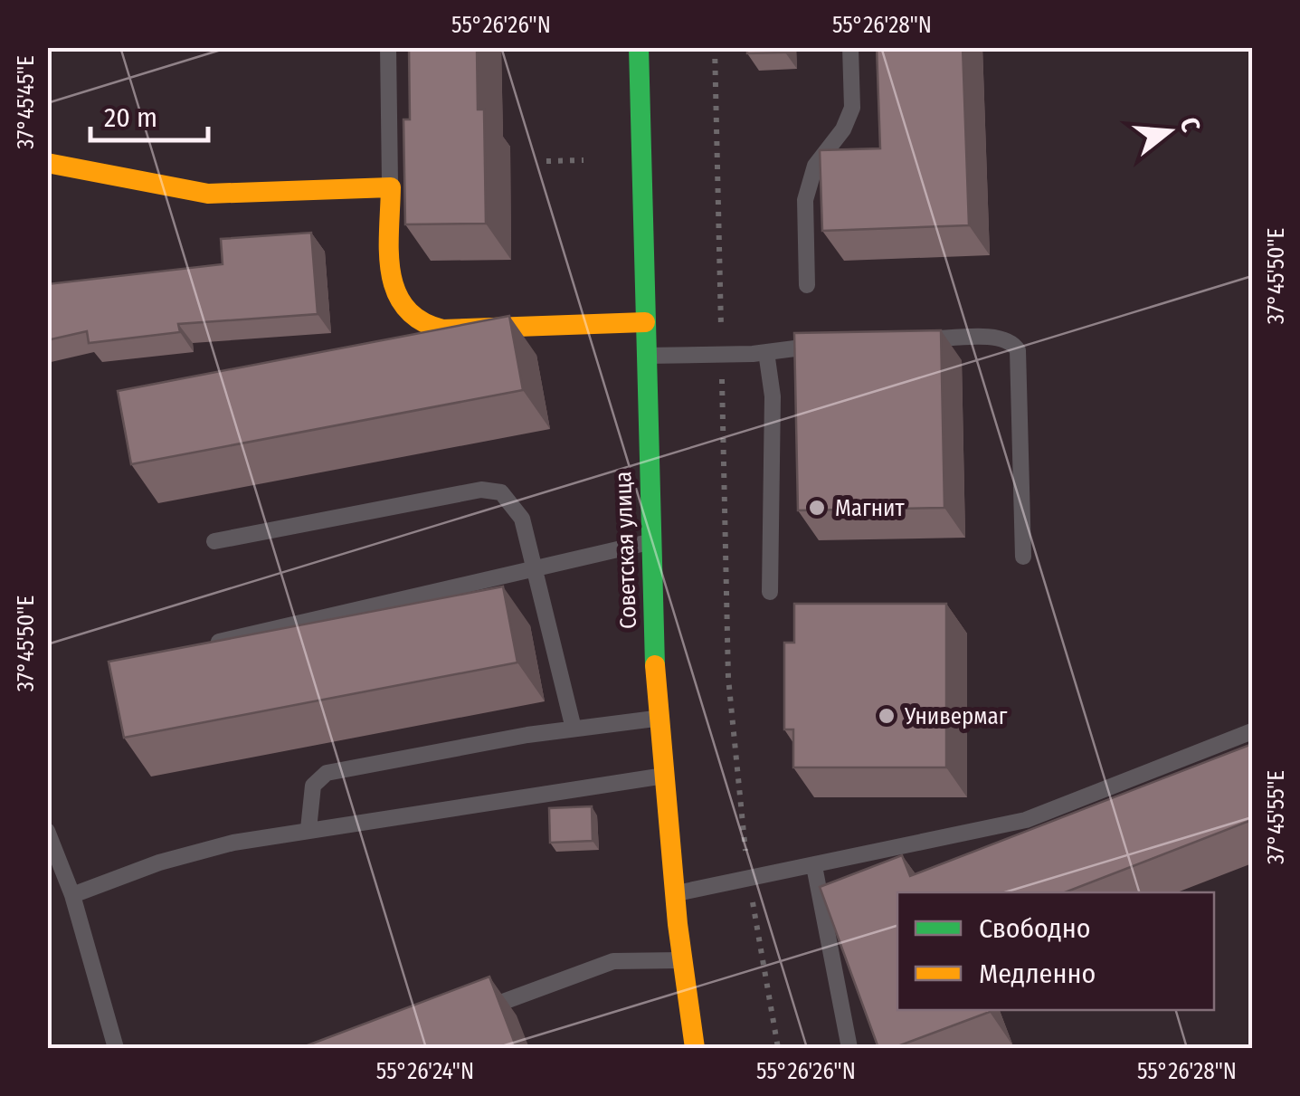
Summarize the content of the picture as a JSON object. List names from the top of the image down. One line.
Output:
{"streets":{"main road":["Советская улица"]},"places":["Магнит","Универмаг"],"legend":["Свободно","Медленно"],"scale_bar":"20 m","north":"right","coordinates":["55°26'26\"N","55°26'28\"N","37°45'45\"E","37°45'50\"E","37°45'55\"E","55°26'24\"N"]}
